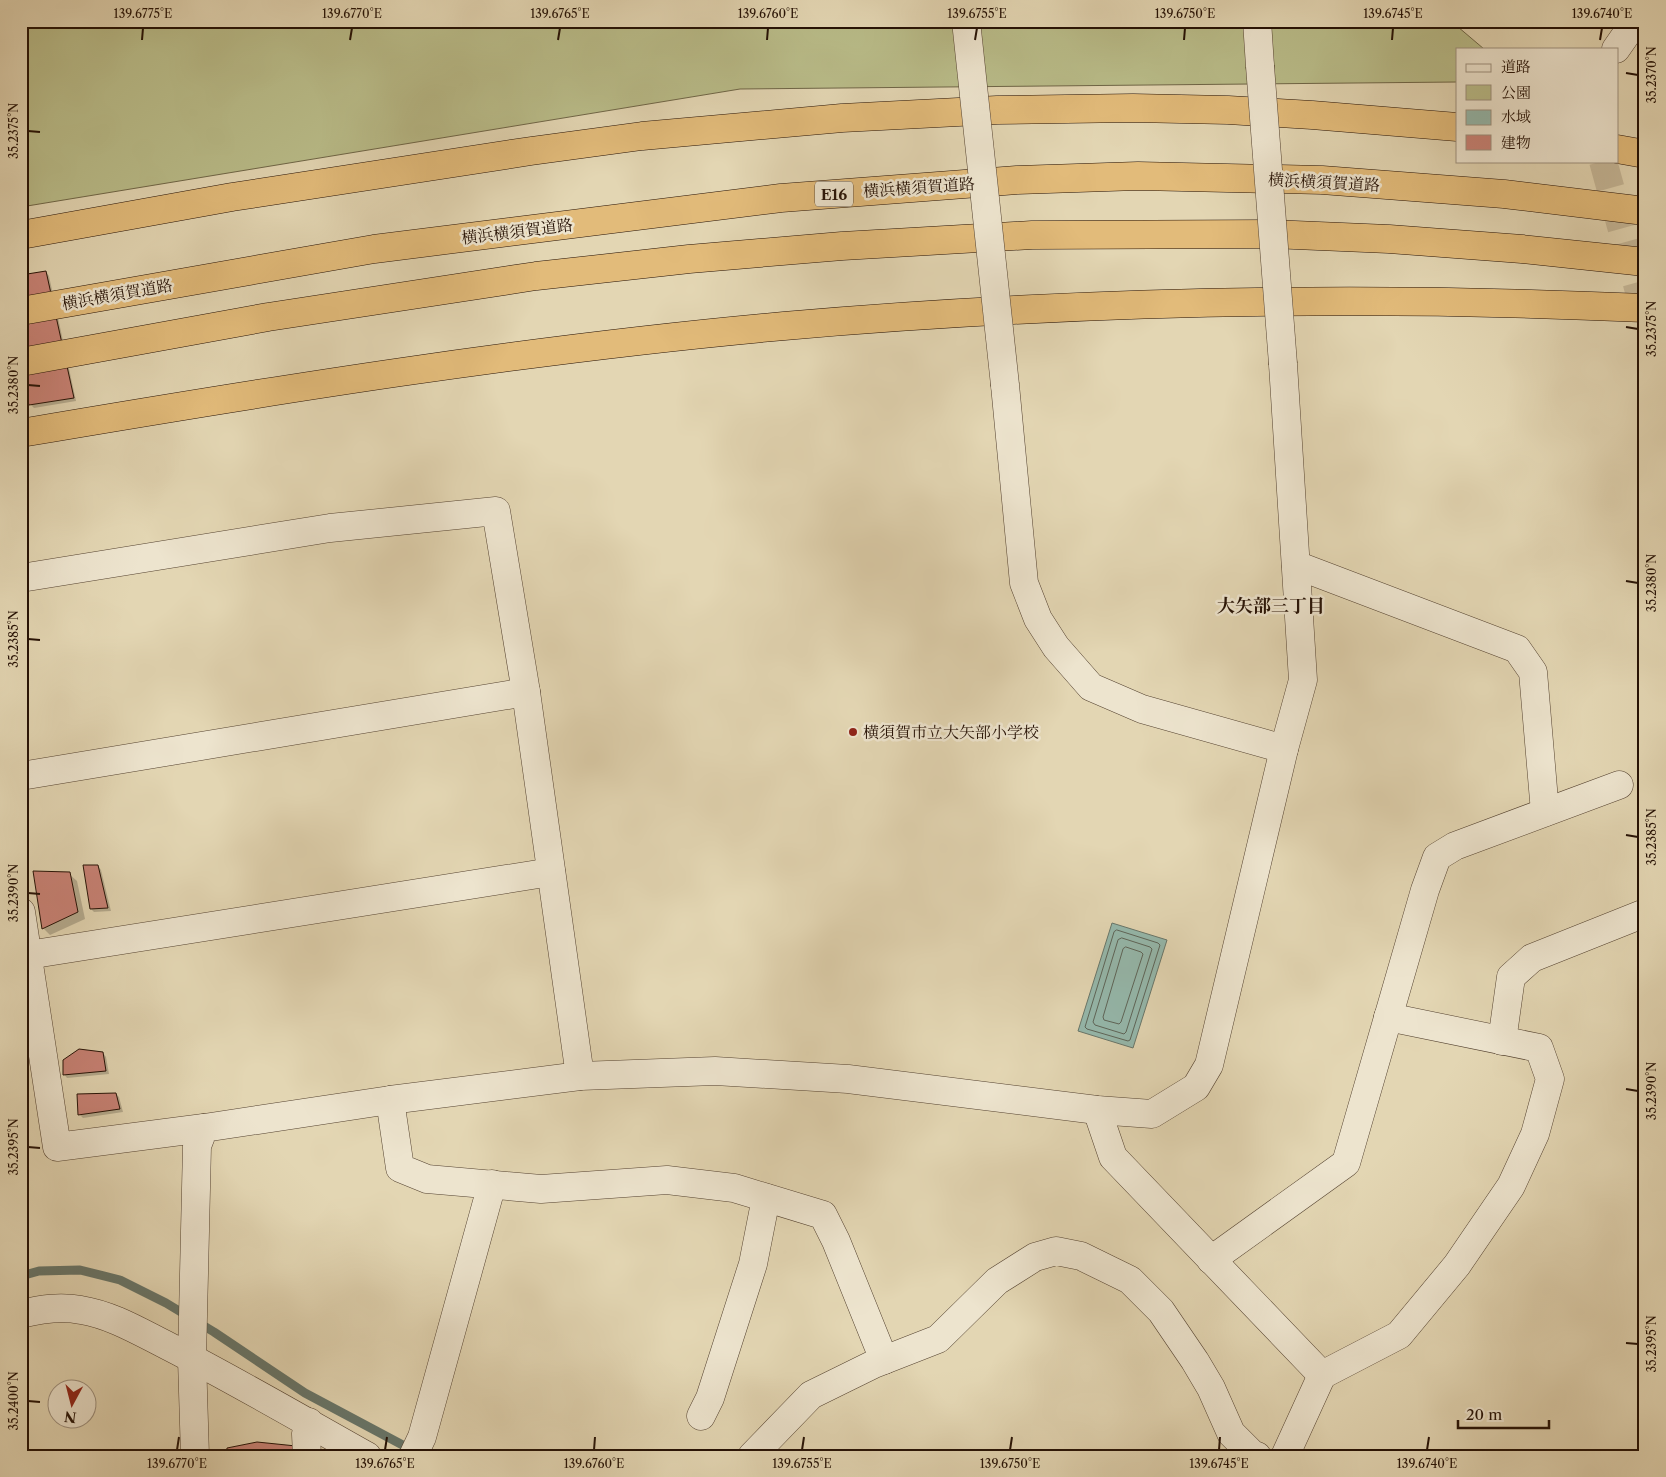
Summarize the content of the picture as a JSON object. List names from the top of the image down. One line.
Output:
{"streets":{"highway":["横浜横須賀道路","E16"]},"districts":["大矢部三丁目"],"places":["横須賀市立大矢部小学校"],"legend":["道路","公園","水域","建物"],"scale_bar":"20 m","north":"bottom","coordinates":["139.6775°E","139.6770°E","139.6765°E","139.6760°E","139.6755°E","139.6750°E","139.6745°E","139.6740°E","35.2370°N","35.2375°N","35.2380°N","35.2385°N","35.2390°N","35.2395°N","35.2400°N"]}
